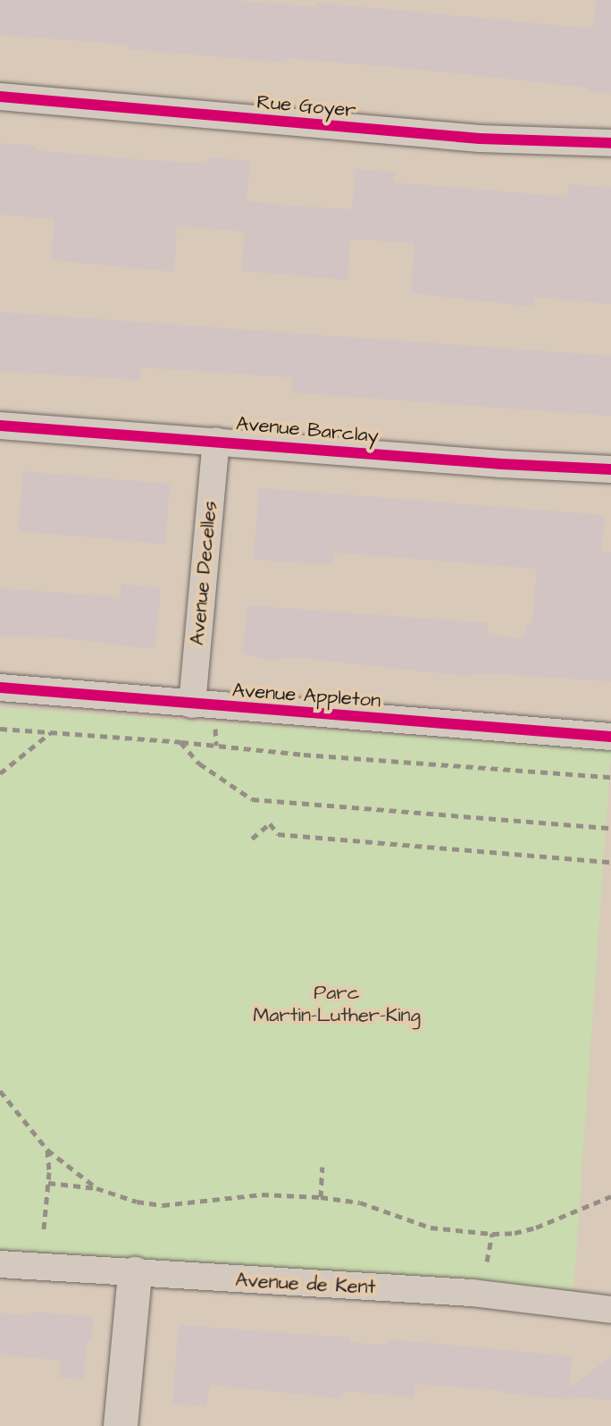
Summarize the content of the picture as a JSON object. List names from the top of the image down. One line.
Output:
{"streets":{"street":["Rue Goyer","Avenue Barclay","Avenue Decelles","Avenue Appleton","Avenue de Kent"]},"crossings":[["Avenue Barclay","Avenue Decelles"],["Avenue Decelles","Avenue Appleton"]],"parks":["Parc Martin-Luther-King"]}
